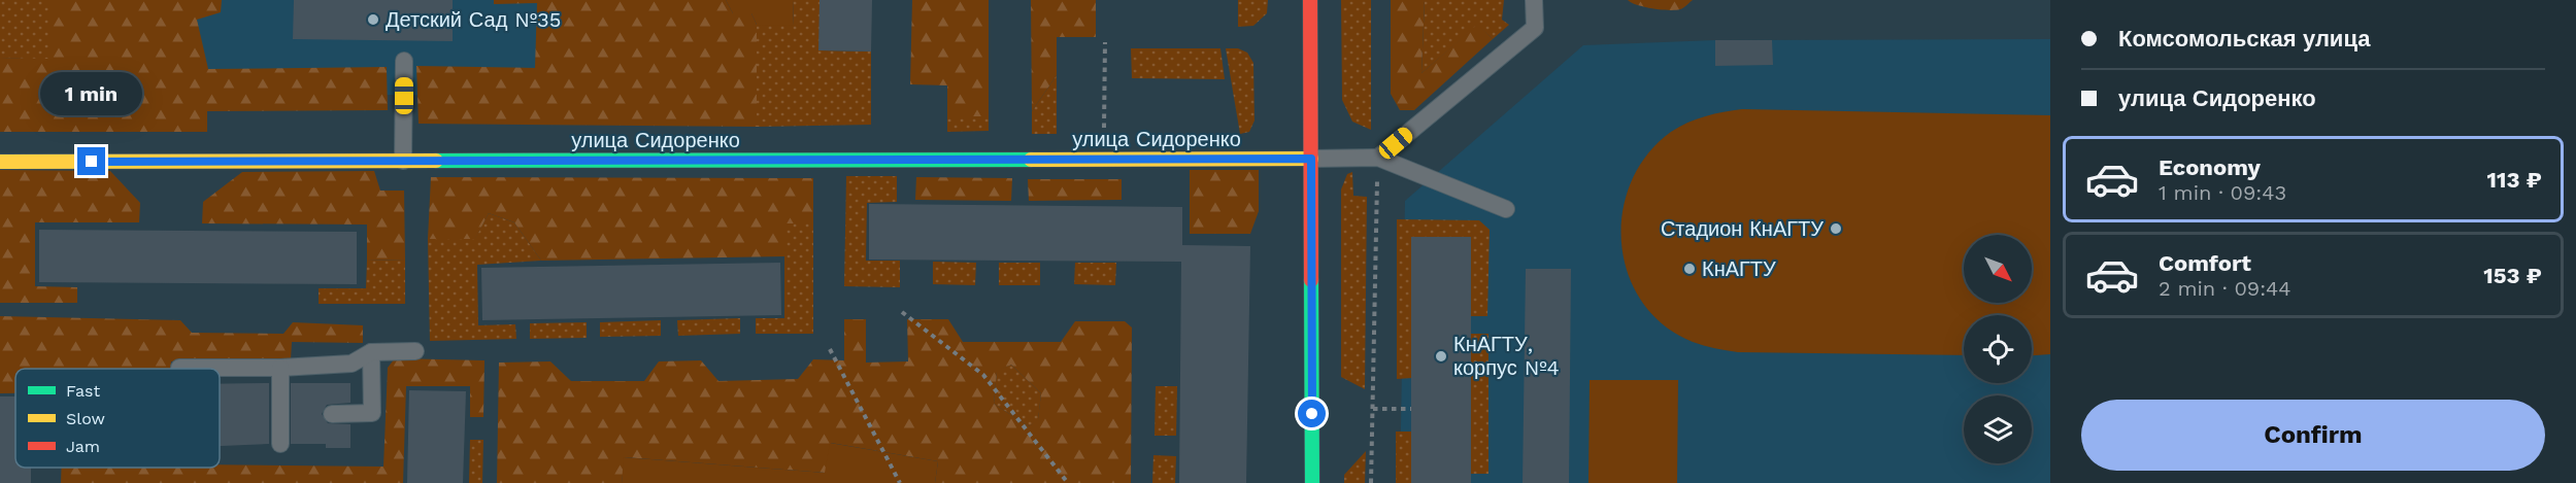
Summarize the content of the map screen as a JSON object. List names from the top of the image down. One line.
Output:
{"streets":{"street":["улица Сидоренко"]},"places":["Детский Сад №35","Стадион КнАГТУ","КнАГТУ","КнАГТУ, корпус №4"],"legend":["Fast","Slow","Jam"],"north":"bottom right","page":{"banner":["Комсомольская улица","улица Сидоренко"],"bubble":"1 min","list":[{"name":"Economy","note":"1 min · 09:43","value":"113 ₽"},{"name":"Comfort","note":"2 min · 09:44","value":"153 ₽"}],"buttons":"Confirm"}}
